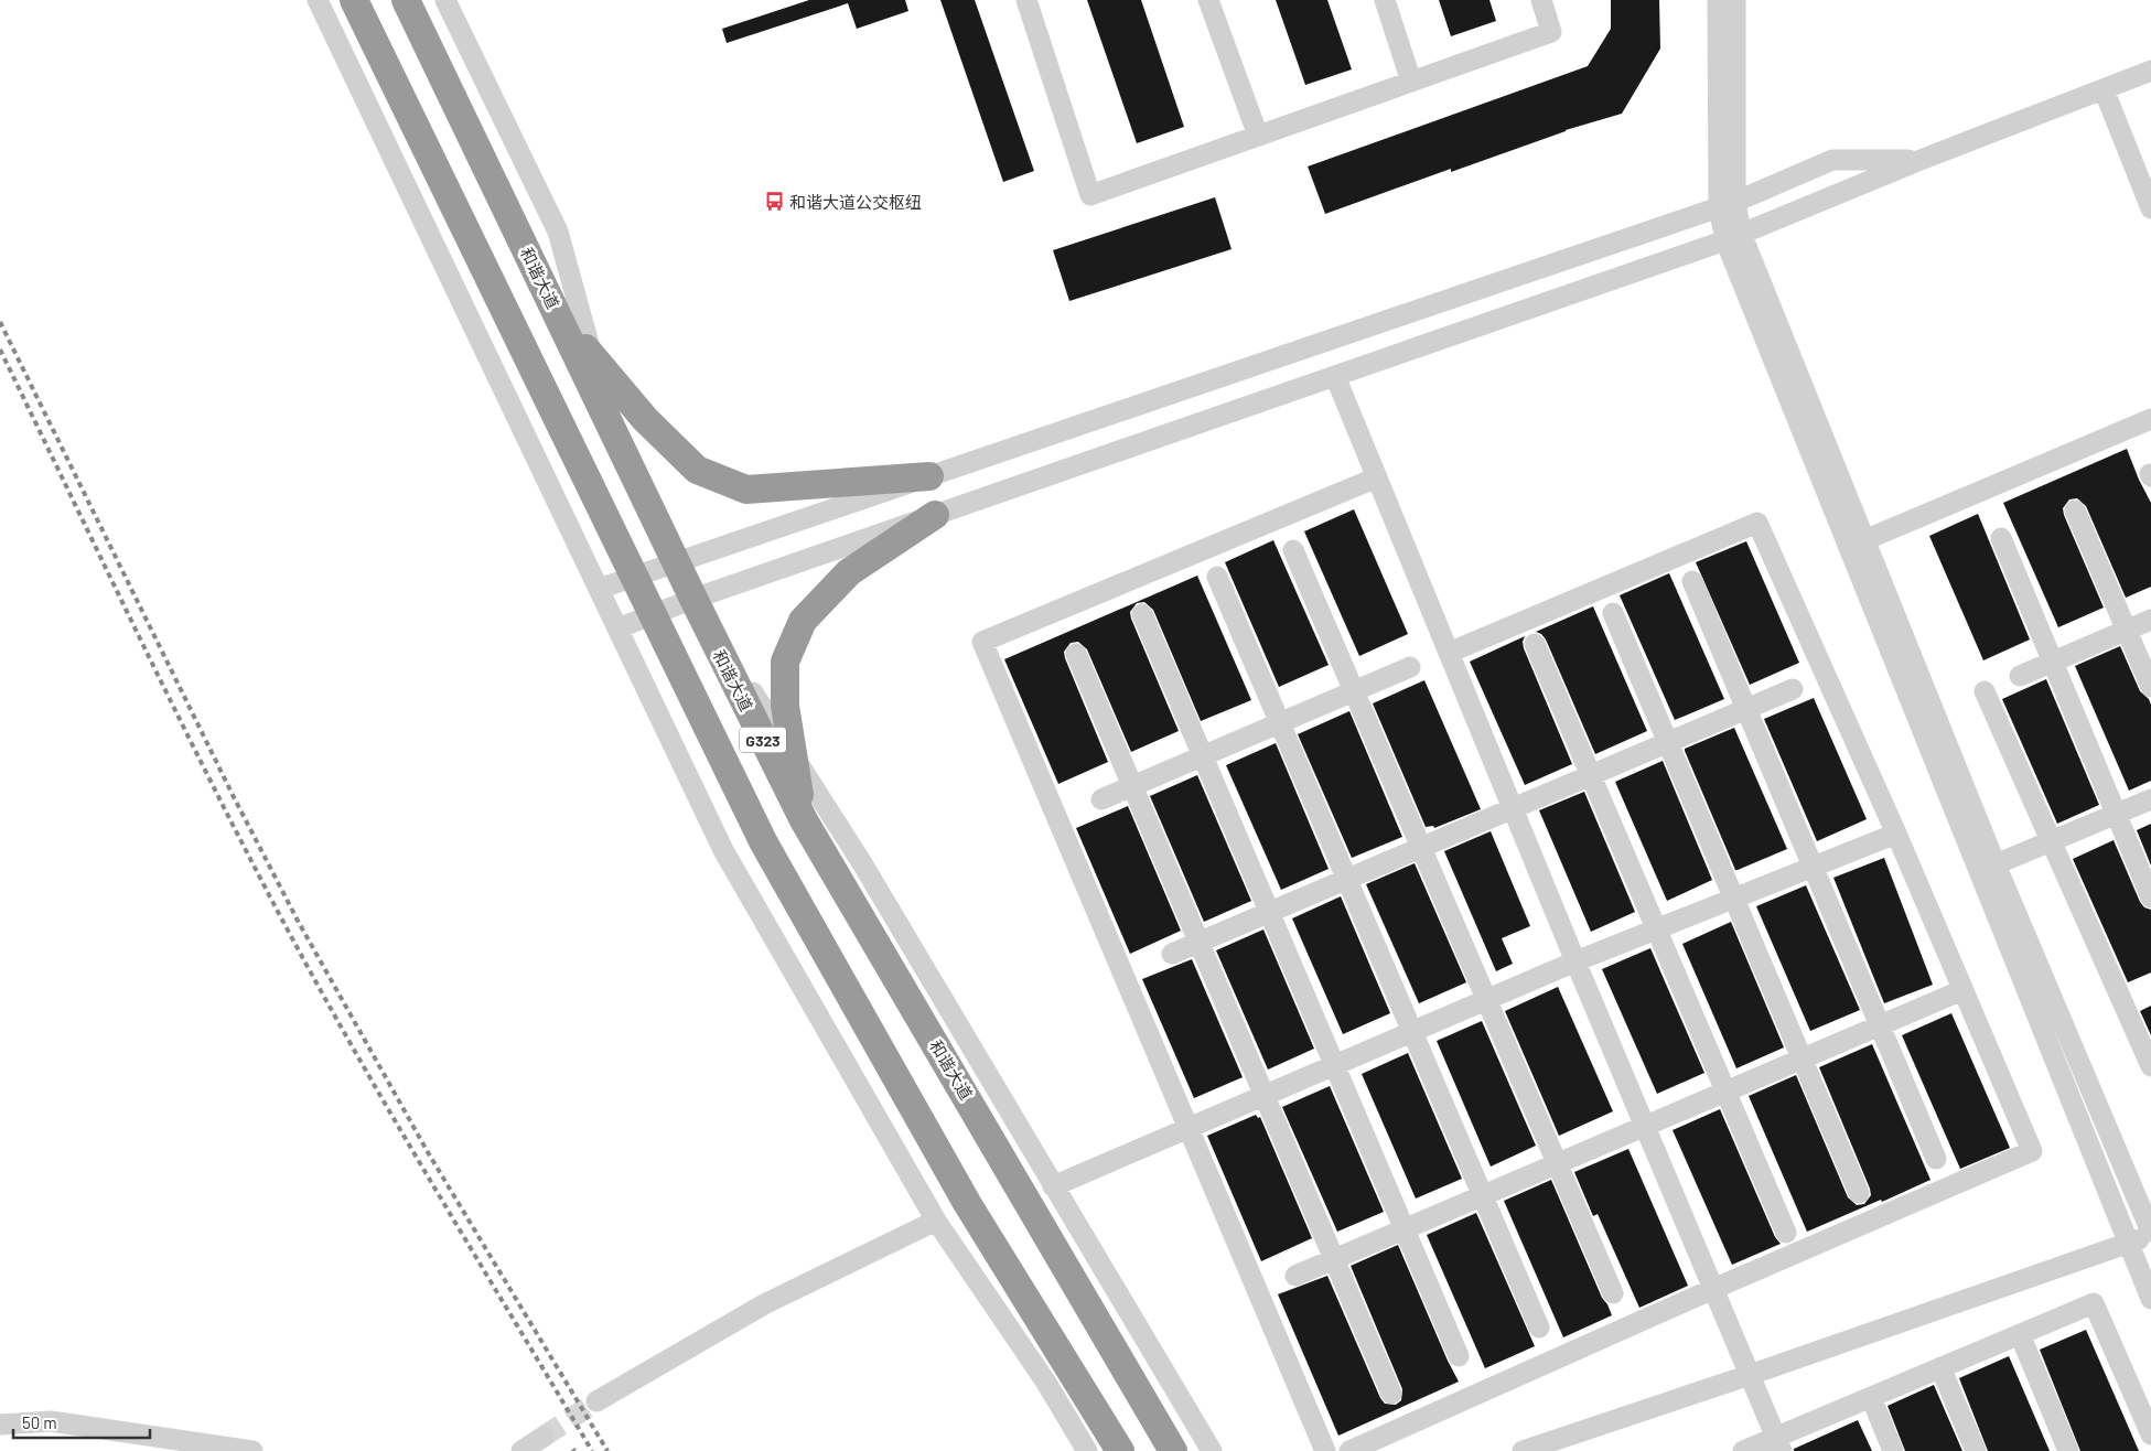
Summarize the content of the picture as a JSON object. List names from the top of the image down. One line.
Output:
{"streets":{"highway":["和谐大道","G323"]},"places":{"bus stop":["和谐大道公交枢纽"]},"scale_bar":"50 m"}
